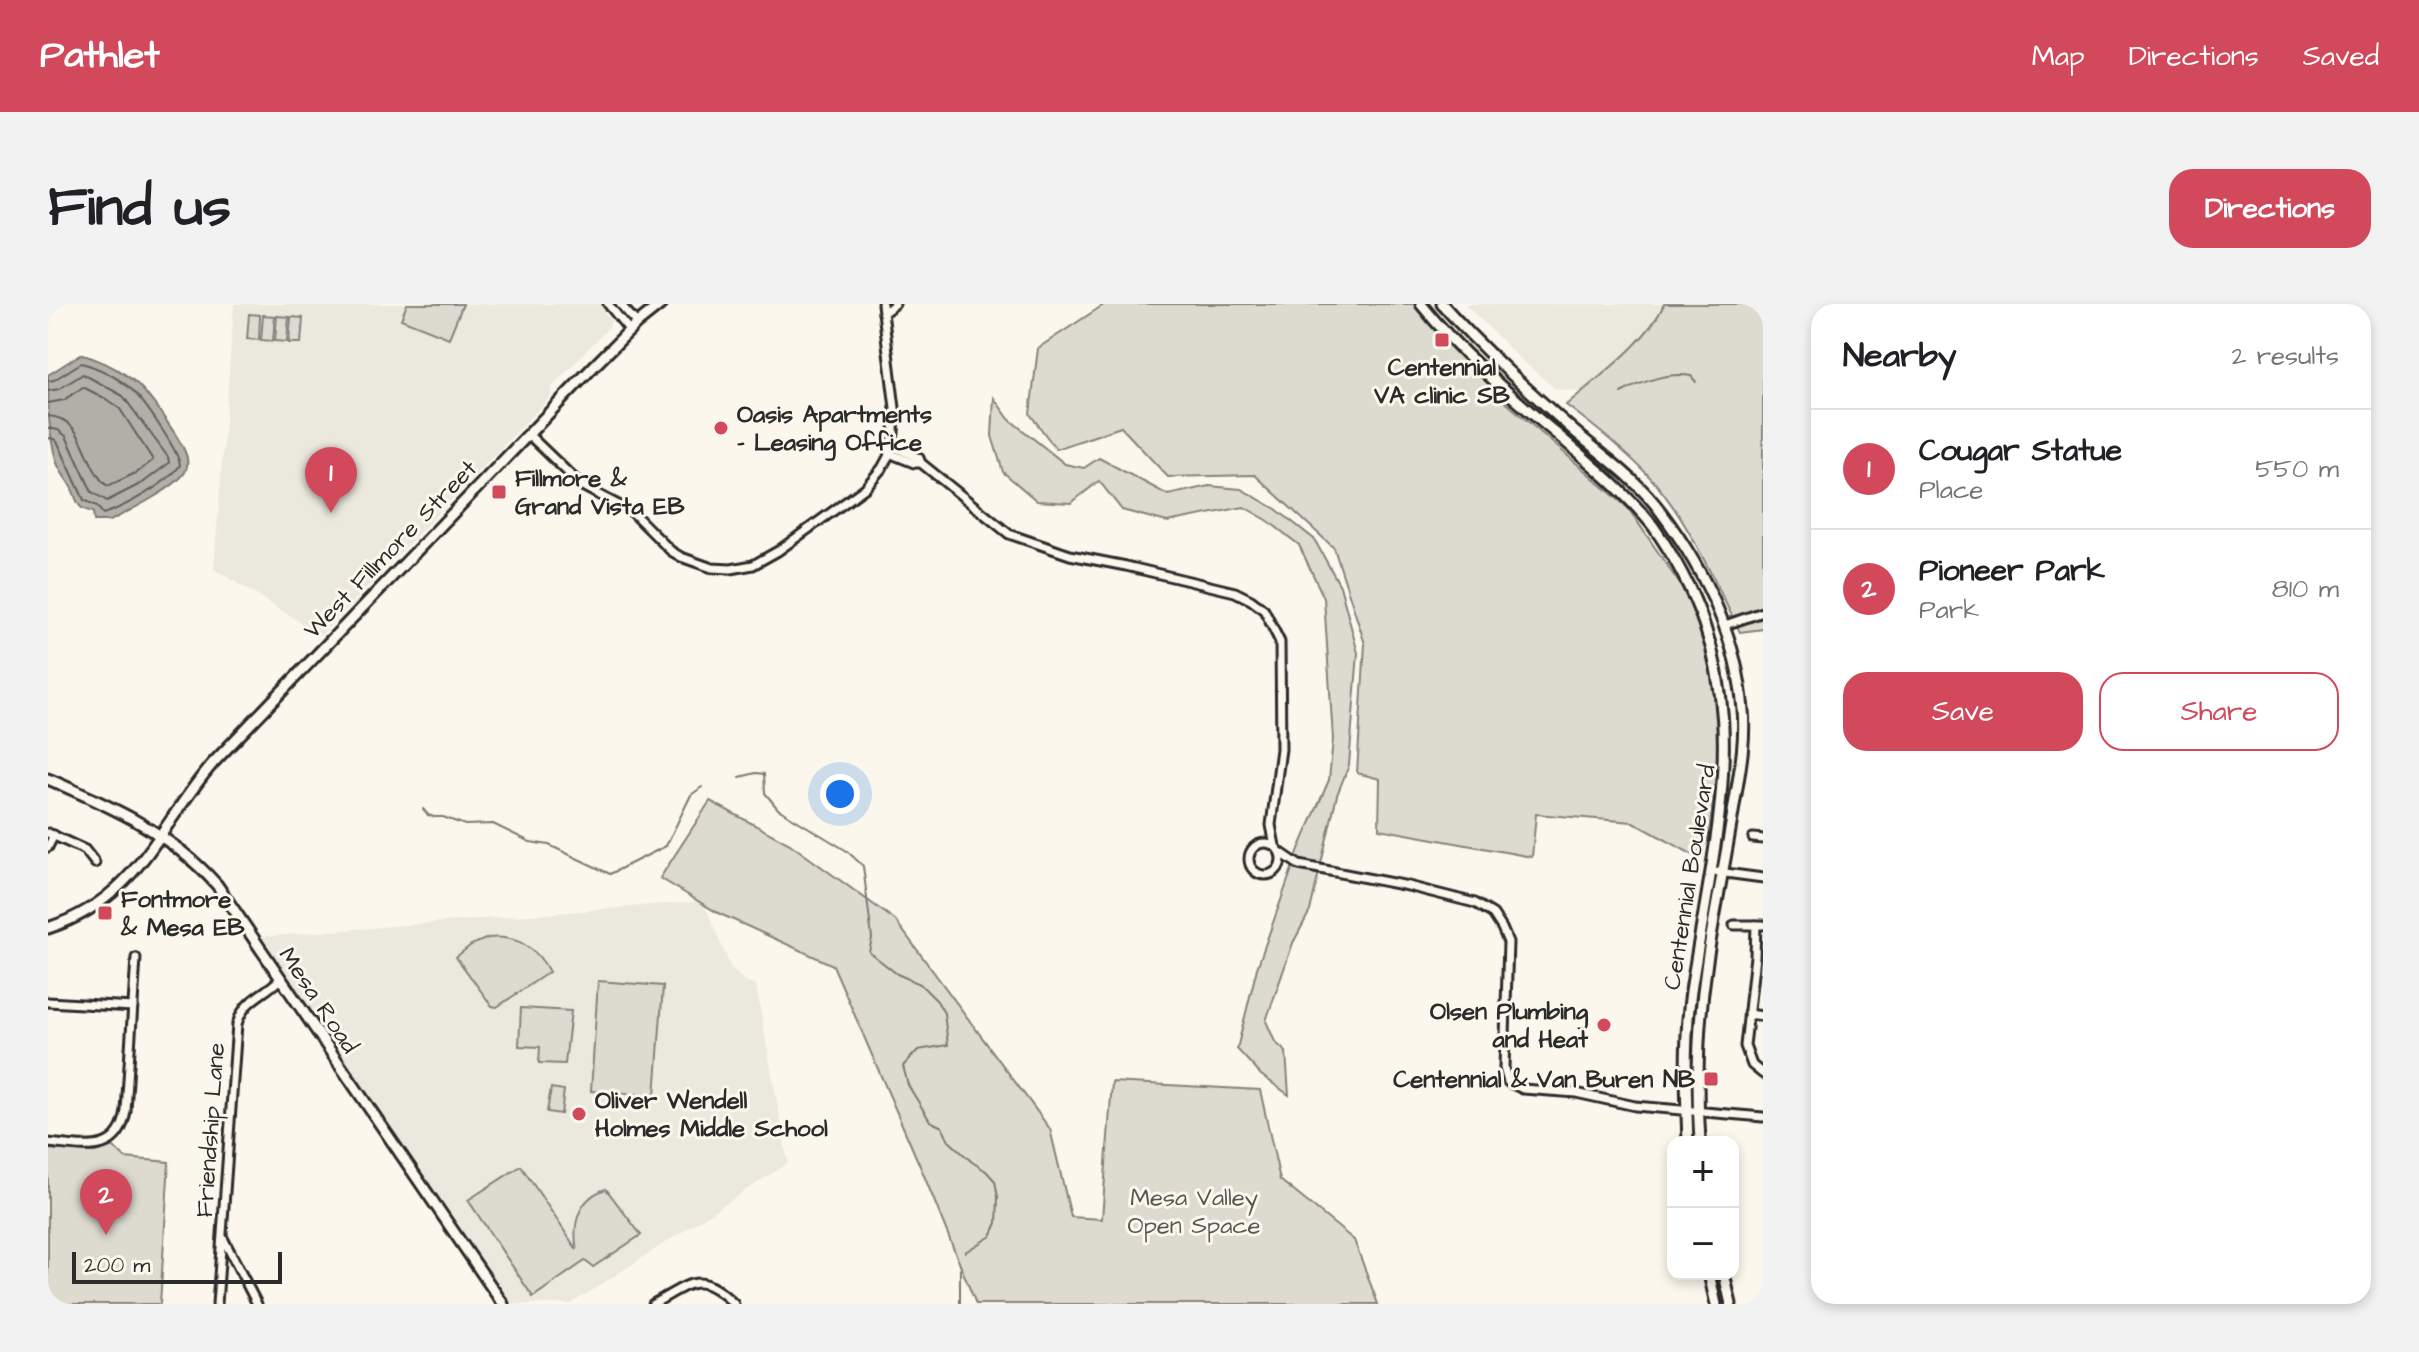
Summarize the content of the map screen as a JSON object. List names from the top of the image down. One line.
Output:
{"streets":{"main road":["West Fillmore Street","Centennial Boulevard","Mesa Road"],"street":["Friendship Lane"]},"crossings":[["West Fillmore Street","Mesa Road"],["Mesa Road","Friendship Lane"]],"parks":["Mesa Valley Open Space"],"places":{"transit":["Centennial VA clinic SB","Fillmore & Grand Vista EB","Fontmore & Mesa EB","Centennial & Van Buren NB"],"other":["Oasis Apartments - Leasing Office","Olsen Plumbing and Heat","Oliver Wendell Holmes Middle School"]},"scale_bar":"200 m","page":{"header":"Pathlet","nav":["Map","Directions","Saved"],"title":"Find us","buttons":["Directions",["Save","Share"]],"heading":["Nearby","2 results"],"list":[{"mark":"1","name":"Cougar Statue","note":"Place","value":"550 m"},{"mark":"2","name":"Pioneer Park","note":"Park","value":"810 m"}],"pins":["1","2"],"map_buttons":["+","−"],"scale":"200 m"}}
